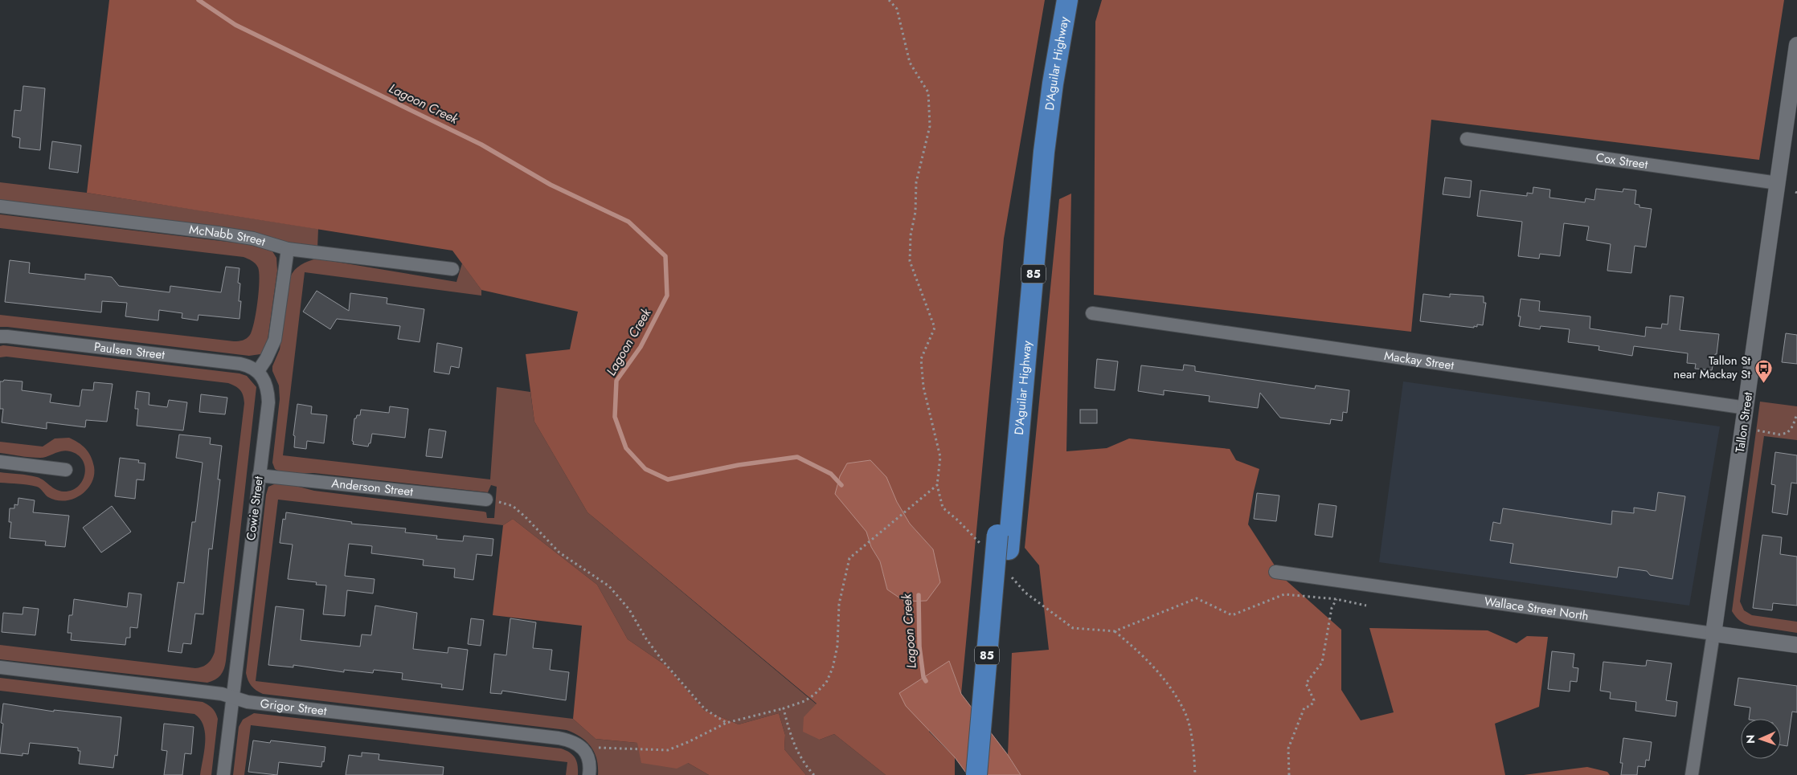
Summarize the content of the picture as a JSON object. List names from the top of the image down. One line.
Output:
{"streets":{"highway":["D'Aguilar Highway","85"],"street":["Cox Street","McNabb Street","Paulsen Street","Mackay Street","Tallon Street","Anderson Street","Cowie Street","Wallace Street North","Grigor Street"]},"crossings":[["Cox Street","Tallon Street"],["Paulsen Street","Cowie Street"],["Mackay Street","Tallon Street"],["Tallon Street","Wallace Street North"],["Anderson Street","Cowie Street"],["Cowie Street","Grigor Street"]],"water":["Lagoon Creek"],"places":{"bus stop":["Tallon St near Mackay St"]},"north":"left"}
